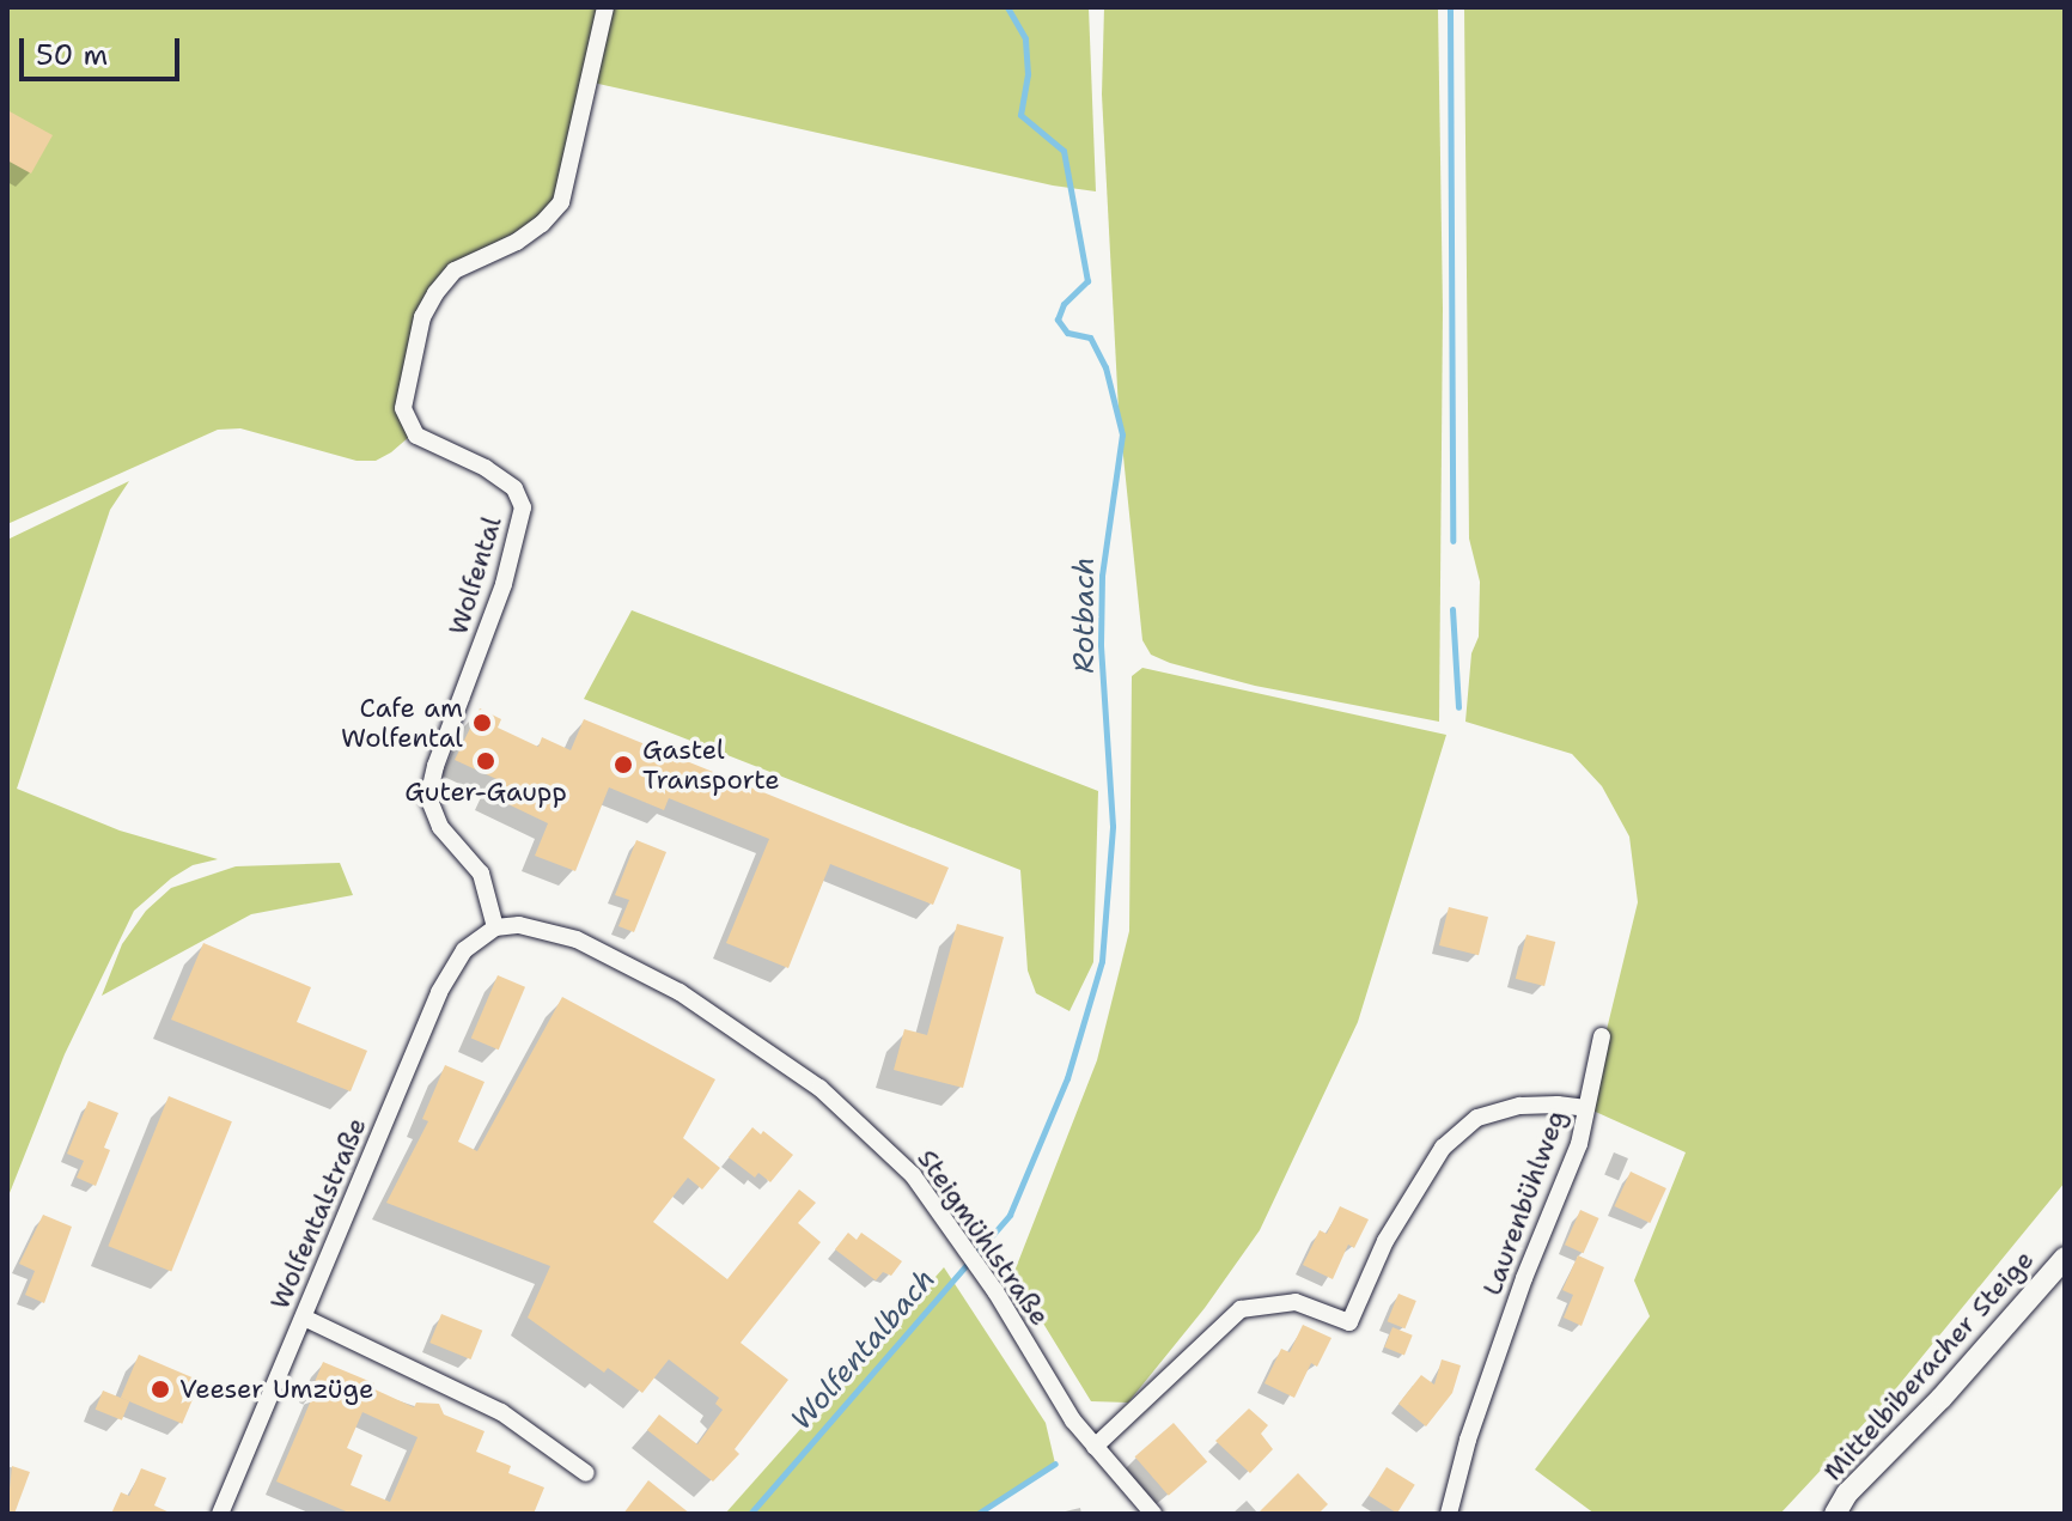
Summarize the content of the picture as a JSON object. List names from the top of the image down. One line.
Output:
{"streets":{"street":["Wolfental","Laurenbühlweg","Wolfentalstraße","Steigmühlstraße","Mittelbiberacher Steige"]},"crossings":[["Wolfental","Wolfentalstraße"],["Wolfental","Steigmühlstraße"],["Laurenbühlweg","Steigmühlstraße"],["Wolfentalstraße","Steigmühlstraße"]],"water":["Rotbach","Wolfentalbach"],"places":["Cafe am Wolfental","Guter-Gaupp","Gastel Transporte","Veeser Umzüge"],"scale_bar":"50 m"}
